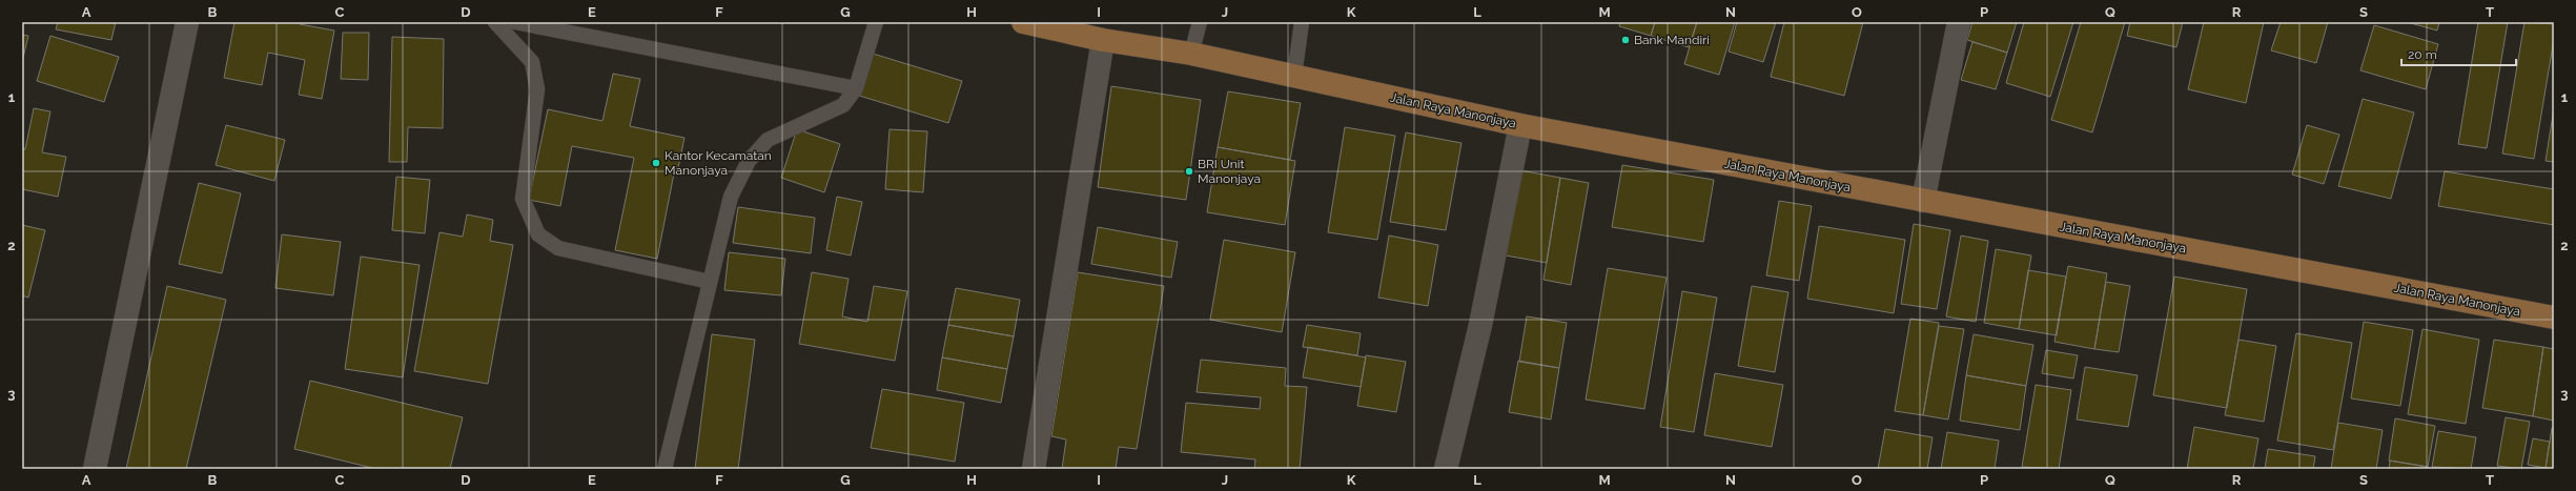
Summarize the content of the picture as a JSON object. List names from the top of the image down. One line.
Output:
{"streets":{"main road":["Jalan Raya Manonjaya"]},"places":["Bank Mandiri","Kantor Kecamatan Manonjaya","BRI Unit Manonjaya"],"scale_bar":"20 m","grid":{"columns":["A","B","C","D","E","F","G","H","I","J","K","L","M","N","O","P","Q","R","S","T"],"rows":["1","2","3"]}}
